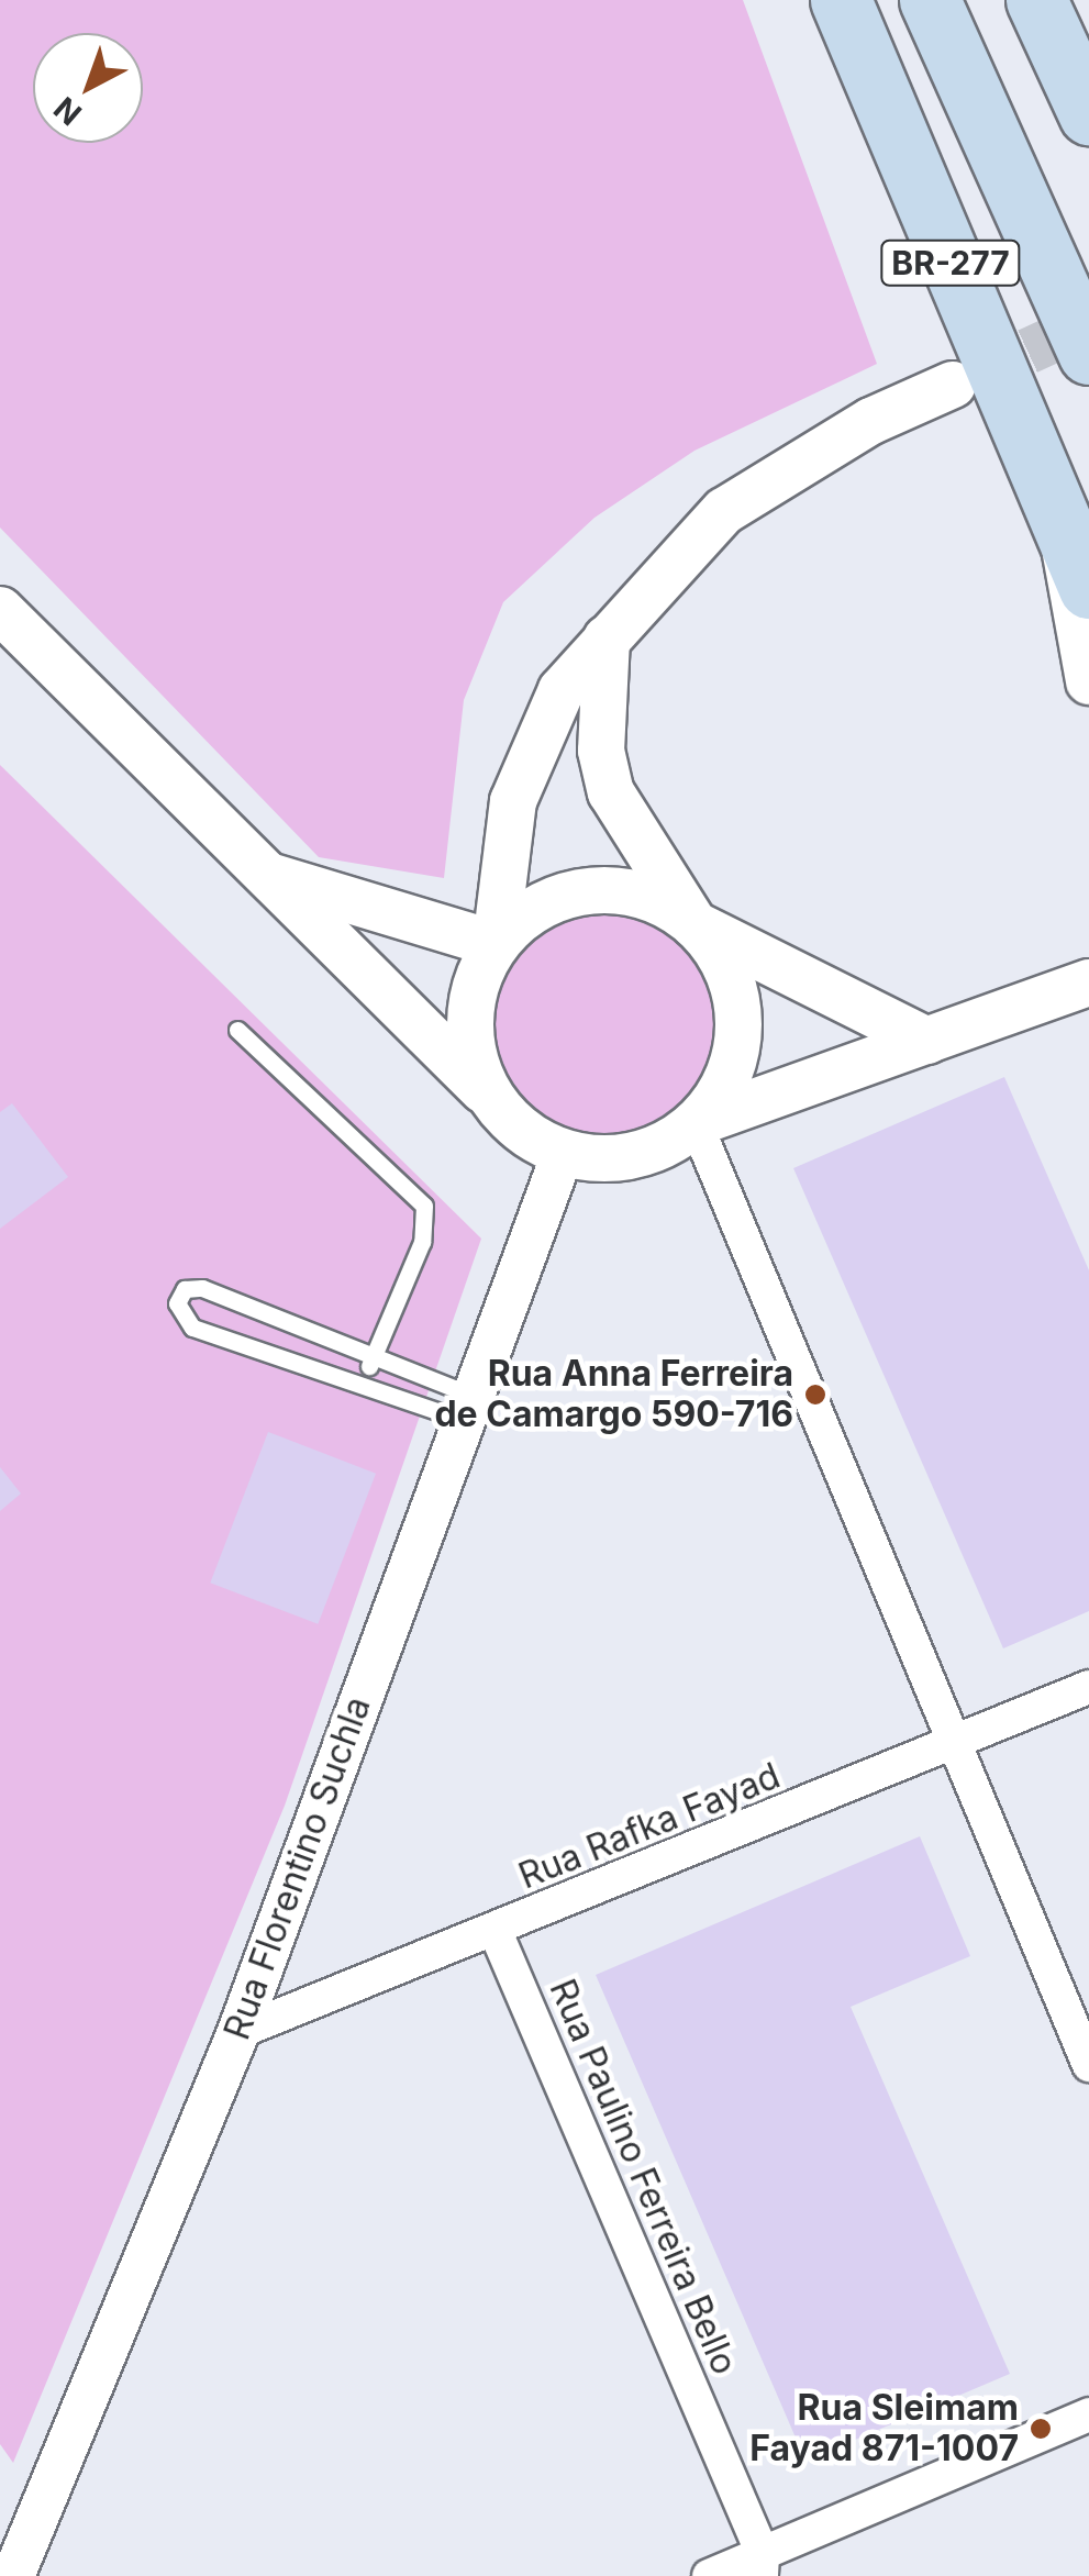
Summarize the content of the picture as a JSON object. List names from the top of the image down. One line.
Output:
{"streets":{"highway":["BR-277"],"street":["Rua Rafka Fayad","Rua Florentino Suchla","Rua Paulino Ferreira Bello"]},"crossings":[["Rua Rafka Fayad","Rua Florentino Suchla"],["Rua Rafka Fayad","Rua Paulino Ferreira Bello"]],"places":["Rua Anna Ferreira de Camargo 590-716","Rua Sleimam Fayad 871-1007"],"north":"bottom left"}
